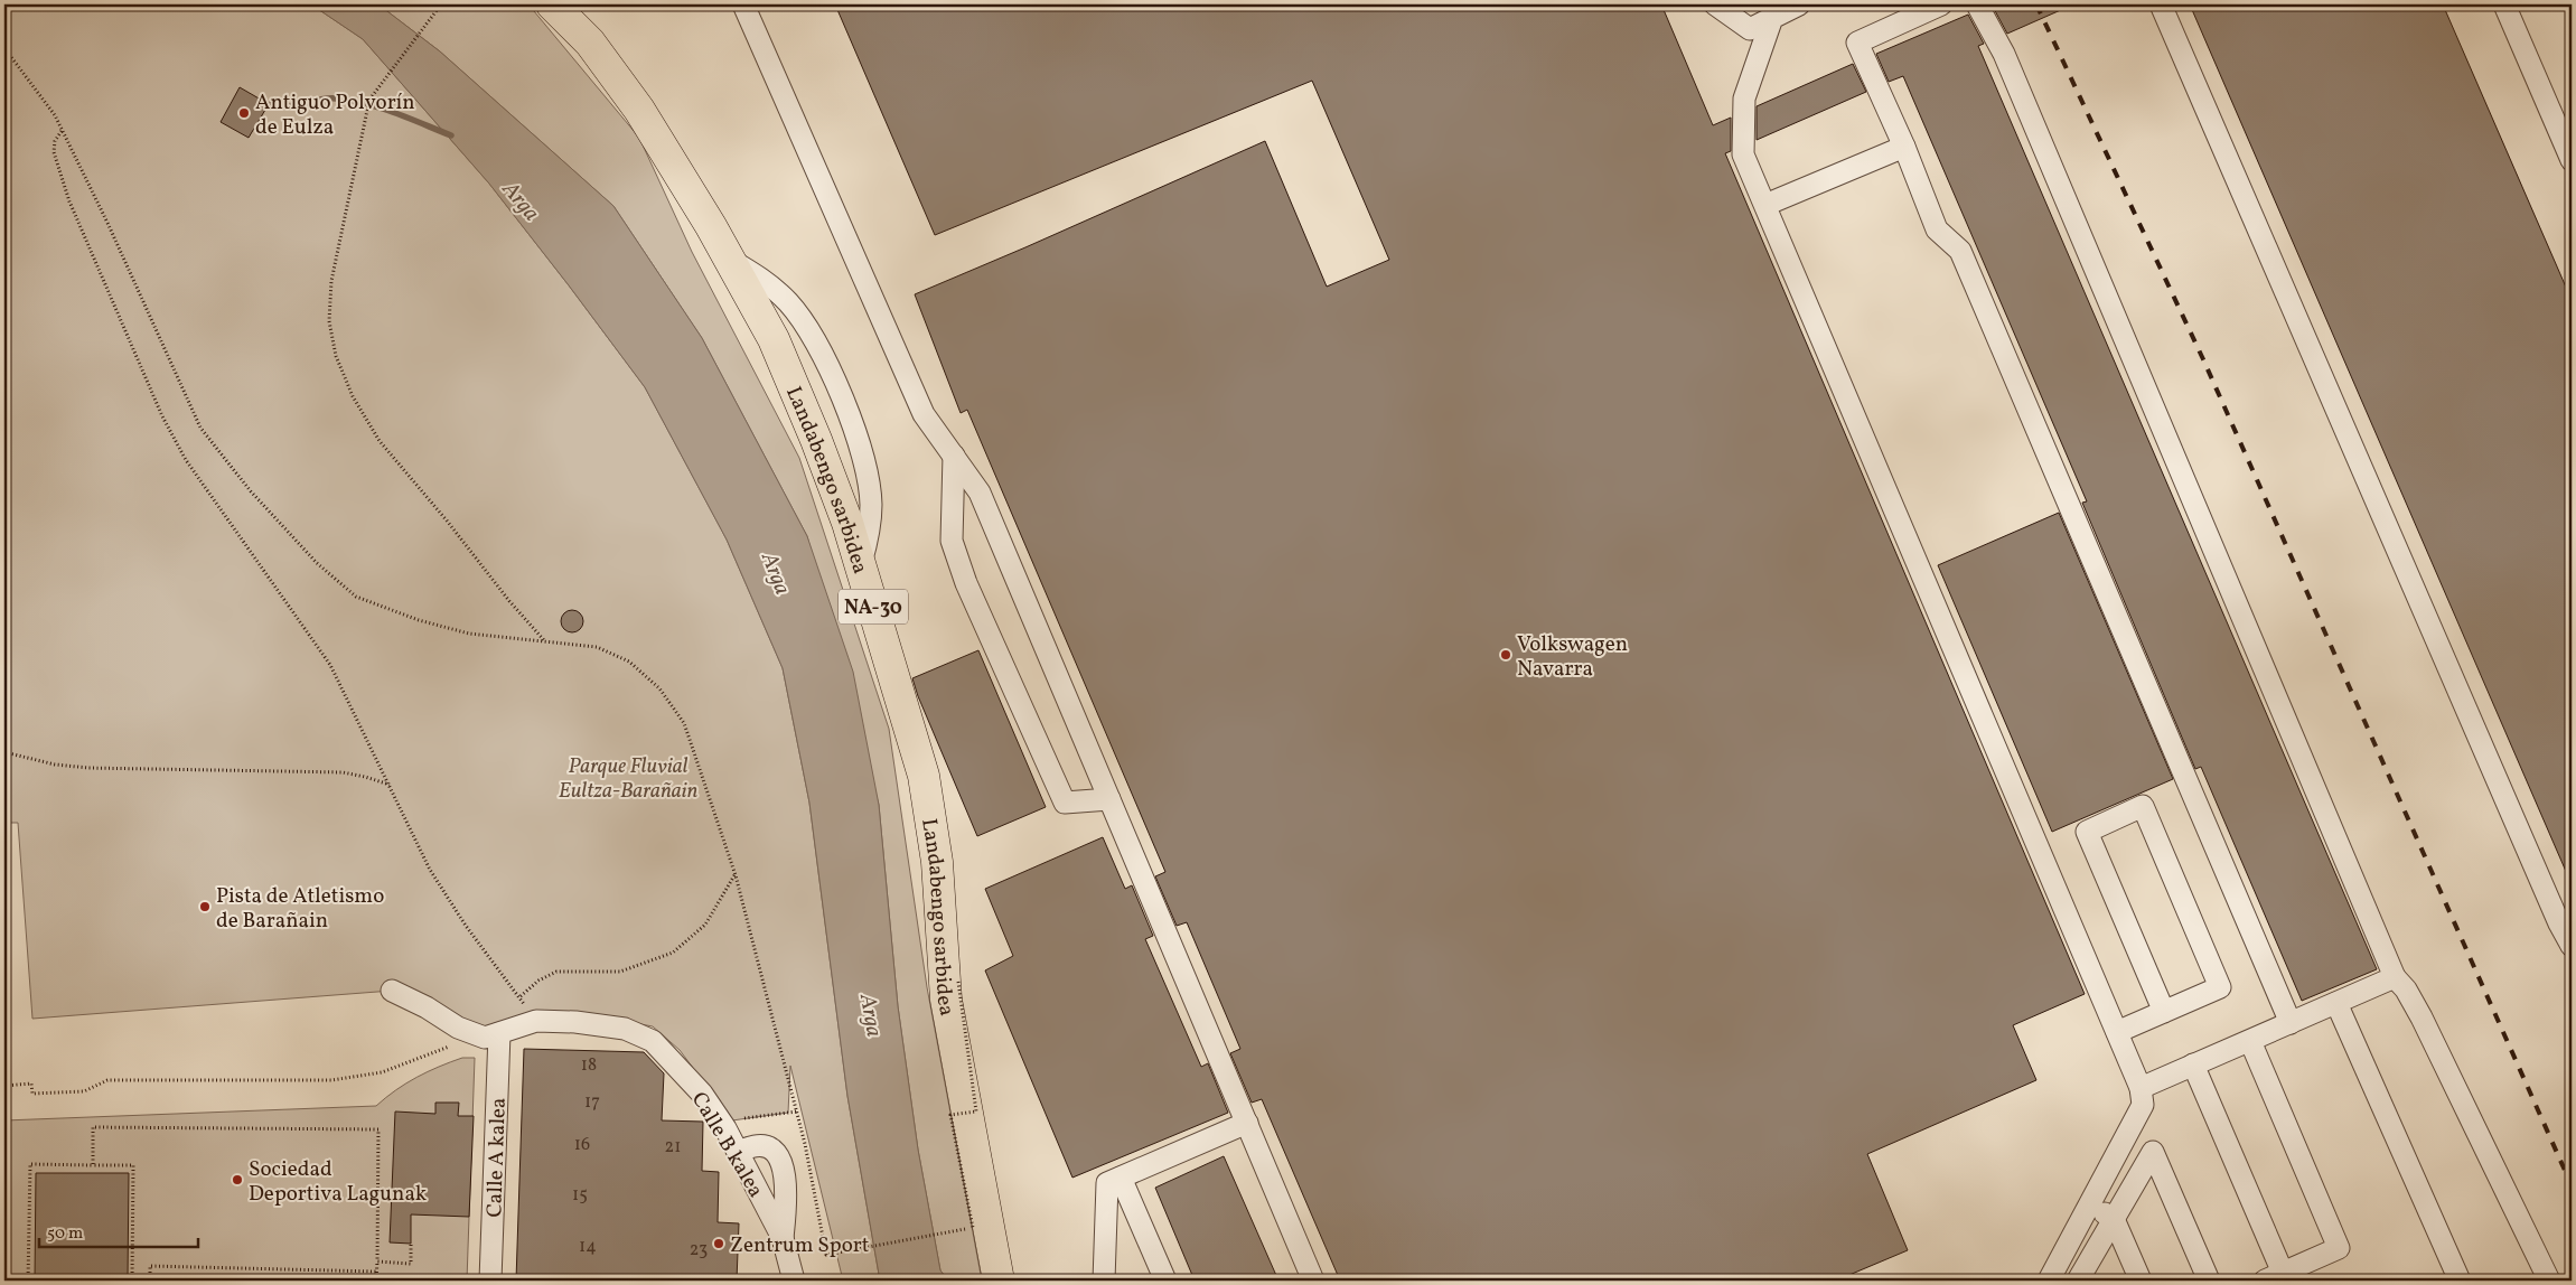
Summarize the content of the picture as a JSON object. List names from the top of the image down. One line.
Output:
{"streets":{"highway":["Landabengo sarbidea","NA-30"],"street":["Calle B kalea","Calle A kalea"]},"crossings":[["Calle B kalea","Calle A kalea"]],"water":["Arga"],"parks":["Parque Fluvial Eultza-Barañain"],"places":["Antiguo Polvorín de Eulza","Volkswagen Navarra","Pista de Atletismo de Barañain","Sociedad Deportiva Lagunak","Zentrum Sport"],"house_numbers":["18","17","16","21","15","14","23"],"scale_bar":"50 m"}
